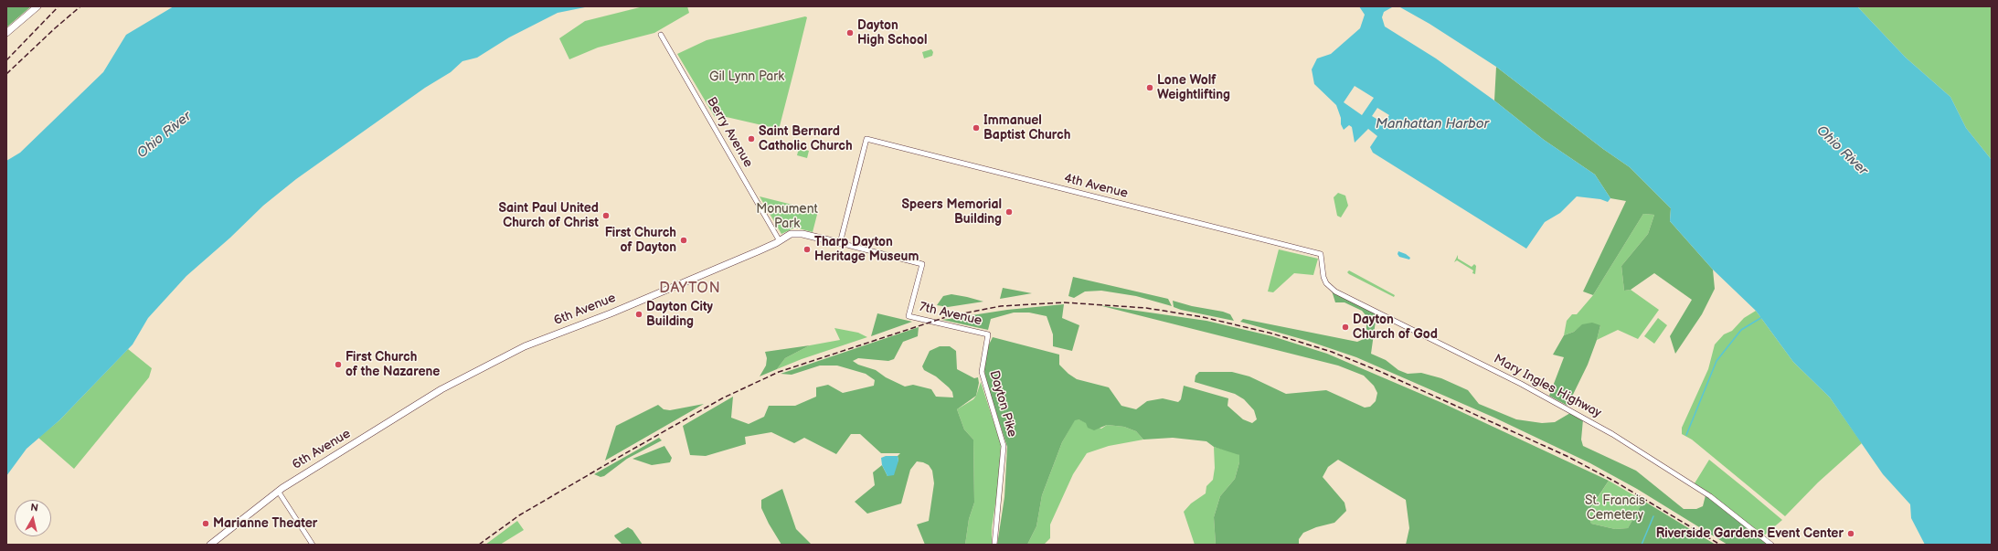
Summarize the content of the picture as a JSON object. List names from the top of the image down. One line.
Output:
{"streets":{"main road":["6th Avenue"],"street":["Berry Avenue","4th Avenue","7th Avenue","Mary Ingles Highway","Dayton Pike"]},"crossings":[["Berry Avenue","6th Avenue"],["4th Avenue","6th Avenue"],["4th Avenue","Mary Ingles Highway"],["6th Avenue","7th Avenue"],["7th Avenue","Dayton Pike"]],"districts":["DAYTON"],"water":["Manhattan Harbor","Ohio River"],"parks":["Gil Lynn Park","Monument Park","St. Francis Cemetery"],"places":["Dayton High School","Lone Wolf Weightlifting","Immanuel Baptist Church","Saint Bernard Catholic Church","Speers Memorial Building","Saint Paul United Church of Christ","First Church of Dayton","Tharp Dayton Heritage Museum","Dayton City Building","Dayton Church of God","First Church of the Nazarene","Marianne Theater","Riverside Gardens Event Center"],"north":"top"}
